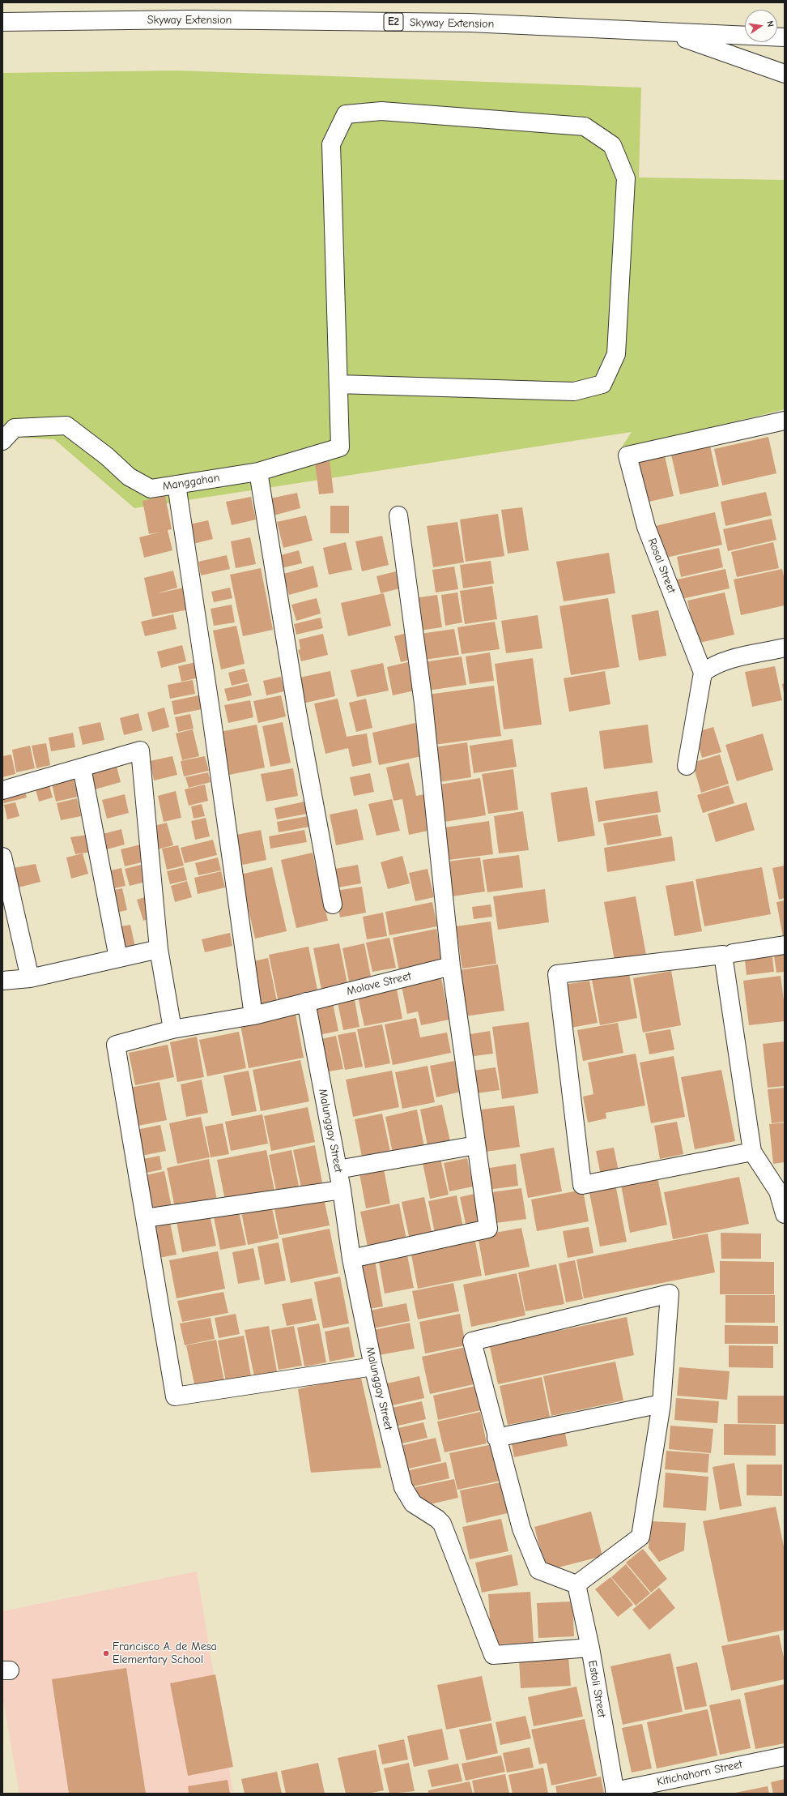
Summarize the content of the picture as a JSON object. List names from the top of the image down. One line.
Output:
{"streets":{"main road":["Skyway Extension","E2","Manggahan","Rosal Street","Molave Street","Malunggay Street","Estoli Street","Kitichahorn Street"]},"crossings":[["Molave Street","Malunggay Street"],["Malunggay Street","Estoli Street"],["Estoli Street","Kitichahorn Street"]],"places":["Francisco A. de Mesa Elementary School"],"north":"right"}
